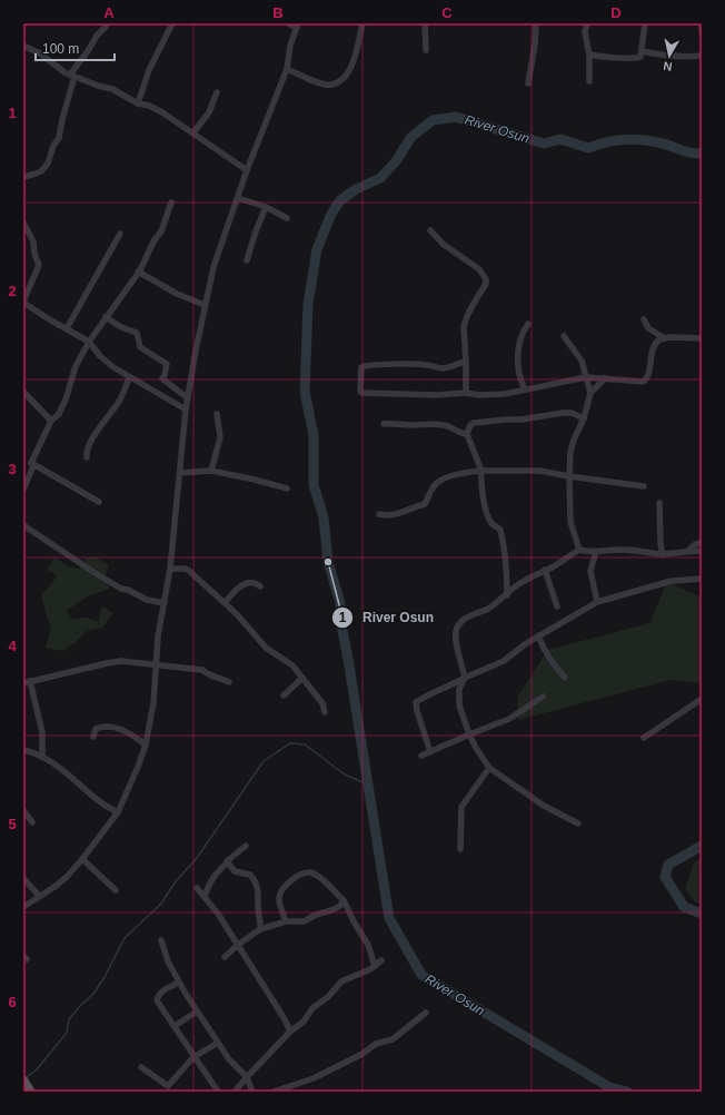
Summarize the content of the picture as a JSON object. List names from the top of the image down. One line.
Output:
{"water":["River Osun"],"places":["River Osun"],"scale_bar":"100 m","north":"bottom","grid":{"columns":["A","B","C","D"],"rows":["1","2","3","4","5","6"]}}
